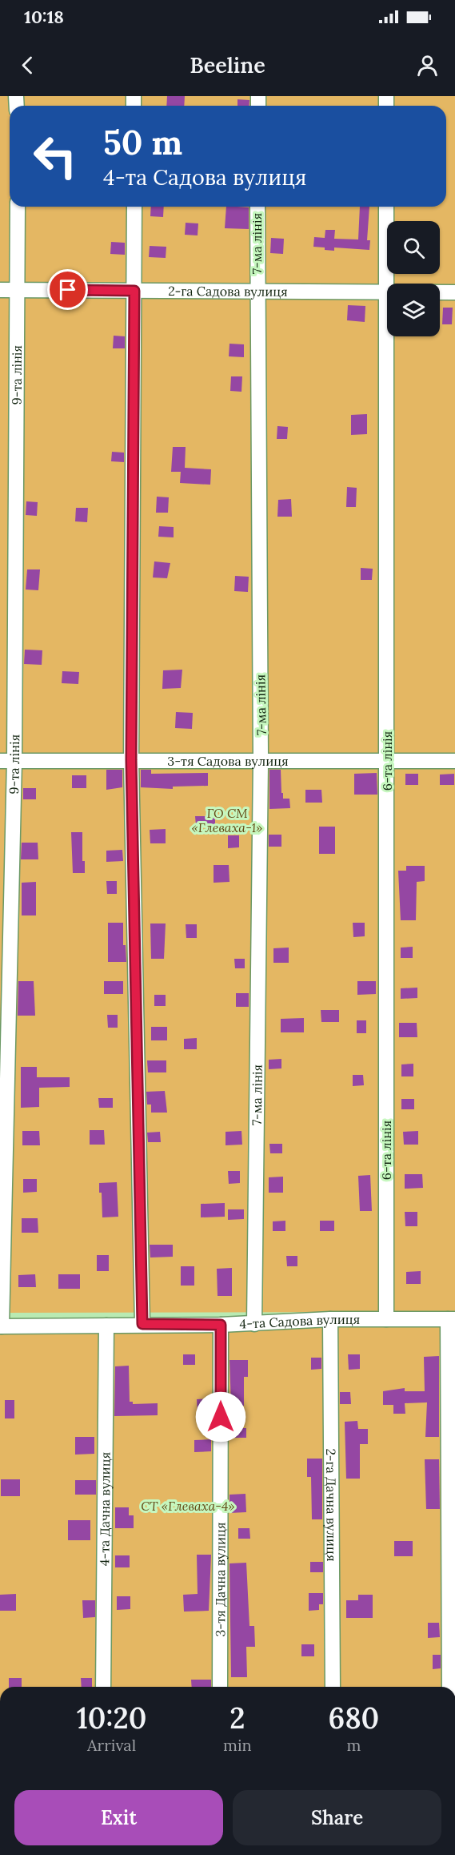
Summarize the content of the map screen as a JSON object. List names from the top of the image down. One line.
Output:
{"streets":{"street":["7-ма лінія","2-га Садова вулиця","9-та лінія","3-тя Садова вулиця","6-та лінія","4-та Садова вулиця","2-га Дачна вулиця","4-та Дачна вулиця","3-тя Дачна вулиця"]},"crossings":[["7-ма лінія","2-га Садова вулиця"],["7-ма лінія","3-тя Садова вулиця"],["7-ма лінія","4-та Садова вулиця"],["2-га Садова вулиця","9-та лінія"],["2-га Садова вулиця","6-та лінія"],["9-та лінія","3-тя Садова вулиця"],["9-та лінія","4-та Садова вулиця"],["3-тя Садова вулиця","6-та лінія"],["6-та лінія","4-та Садова вулиця"],["4-та Садова вулиця","2-га Дачна вулиця"],["4-та Садова вулиця","4-та Дачна вулиця"],["4-та Садова вулиця","3-тя Дачна вулиця"]],"parks":["ГО СМ «Глеваха-1»","СТ «Глеваха-4»"],"page":{"status":"10:18","header":"Beeline","turn":["50 m","4-та Садова вулиця"],"eta":["10:20","Arrival","2","min","680","m"],"buttons":["Exit","Share"]}}
